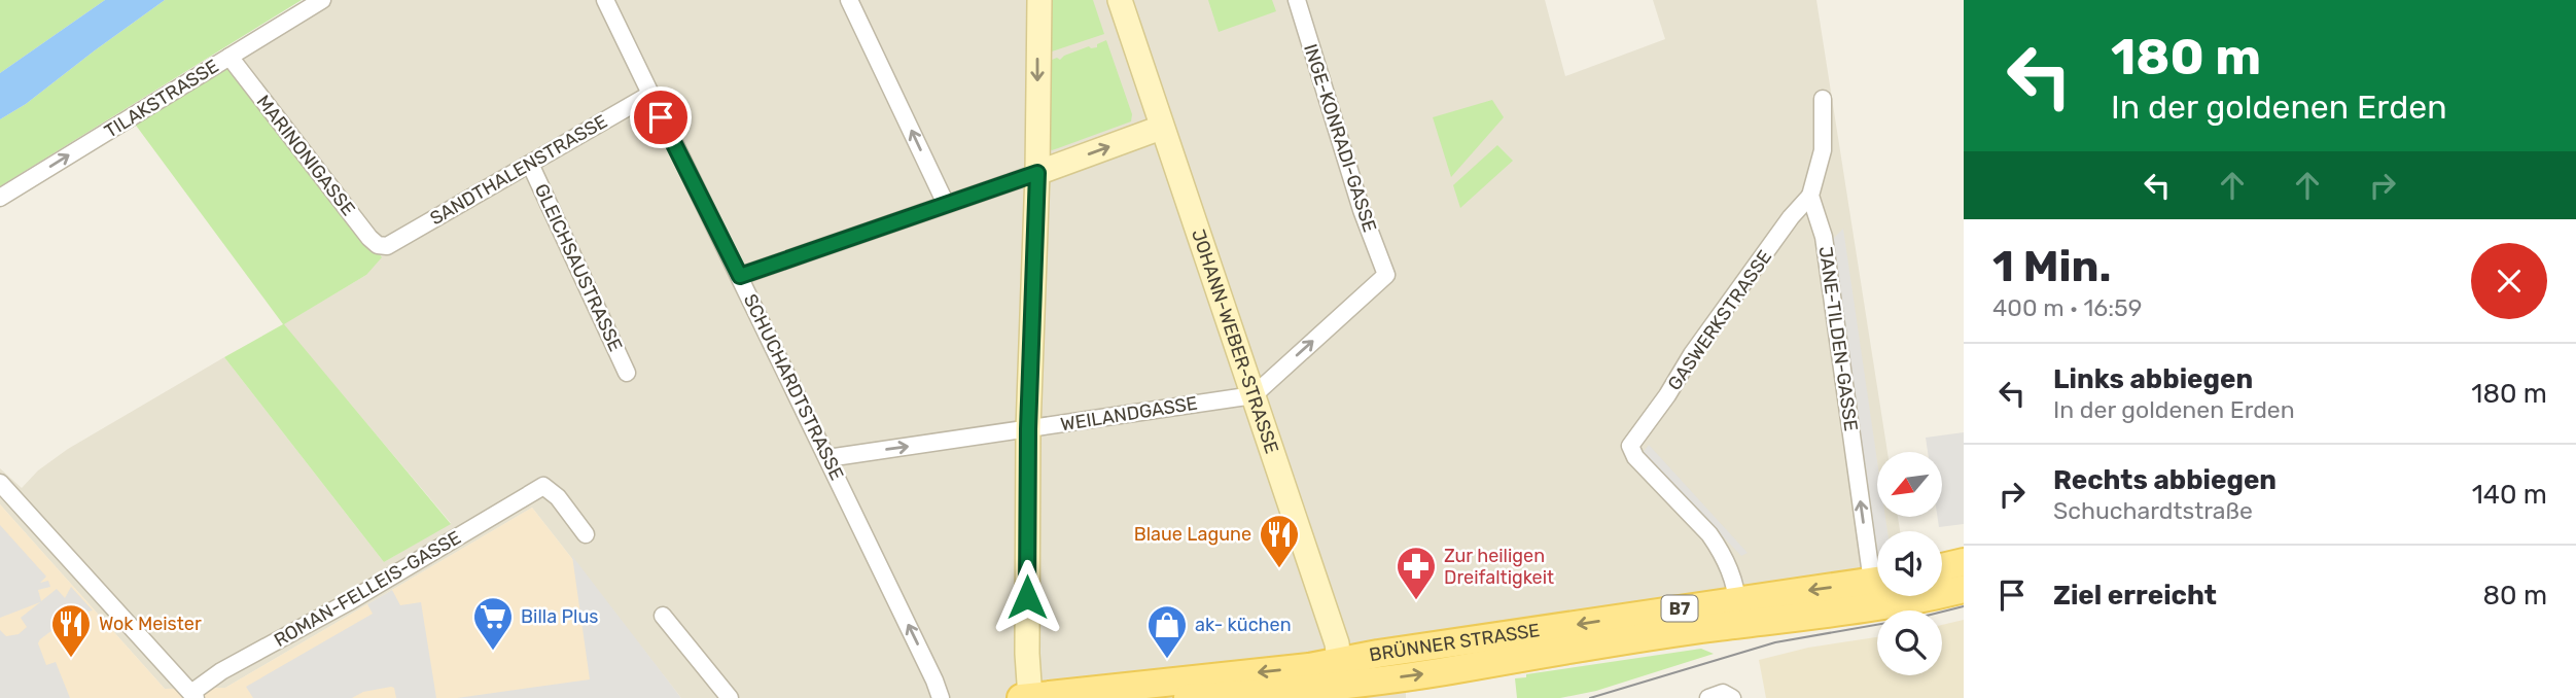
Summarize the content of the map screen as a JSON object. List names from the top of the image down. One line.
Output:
{"streets":{"main road":["JOHANN-WEBER-STRASSE","B7","BRÜNNER STRASSE"],"street":["TILAKSTRASSE","INGE-KONRADI-GASSE","MARINONIGASSE","SANDTHALENSTRASSE","GLEICHSAUSTRASSE","GASWERKSTRASSE","JANE-TILDEN-GASSE","SCHUCHARDTSTRASSE","WEILANDGASSE","ROMAN-FELLEIS-GASSE"]},"crossings":[["TILAKSTRASSE","MARINONIGASSE"],["INGE-KONRADI-GASSE","JOHANN-WEBER-STRASSE"],["INGE-KONRADI-GASSE","WEILANDGASSE"],["MARINONIGASSE","SANDTHALENSTRASSE"],["SANDTHALENSTRASSE","GLEICHSAUSTRASSE"],["SANDTHALENSTRASSE","SCHUCHARDTSTRASSE"],["GASWERKSTRASSE","JANE-TILDEN-GASSE"],["GASWERKSTRASSE","BRÜNNER STRASSE"],["JOHANN-WEBER-STRASSE","WEILANDGASSE"],["JOHANN-WEBER-STRASSE","BRÜNNER STRASSE"],["SCHUCHARDTSTRASSE","WEILANDGASSE"]],"one_way":["TILAKSTRASSE","INGE-KONRADI-GASSE","JANE-TILDEN-GASSE","WEILANDGASSE"],"places":{"restaurant":["Blaue Lagune","Wok Meister"],"pharmacy":["Zur heiligen Dreifaltigkeit"],"supermarket":["Billa Plus"],"shop":["ak- küchen"]},"north":"bottom left","page":{"turn":["180 m","In der goldenen Erden"],"heading":["1 Min.","400 m · 16:59"],"list":[{"name":"Links abbiegen","note":"In der goldenen Erden","value":"180 m"},{"name":"Rechts abbiegen","note":"Schuchardtstraße","value":"140 m"},{"name":"Ziel erreicht","value":"80 m"}]}}
